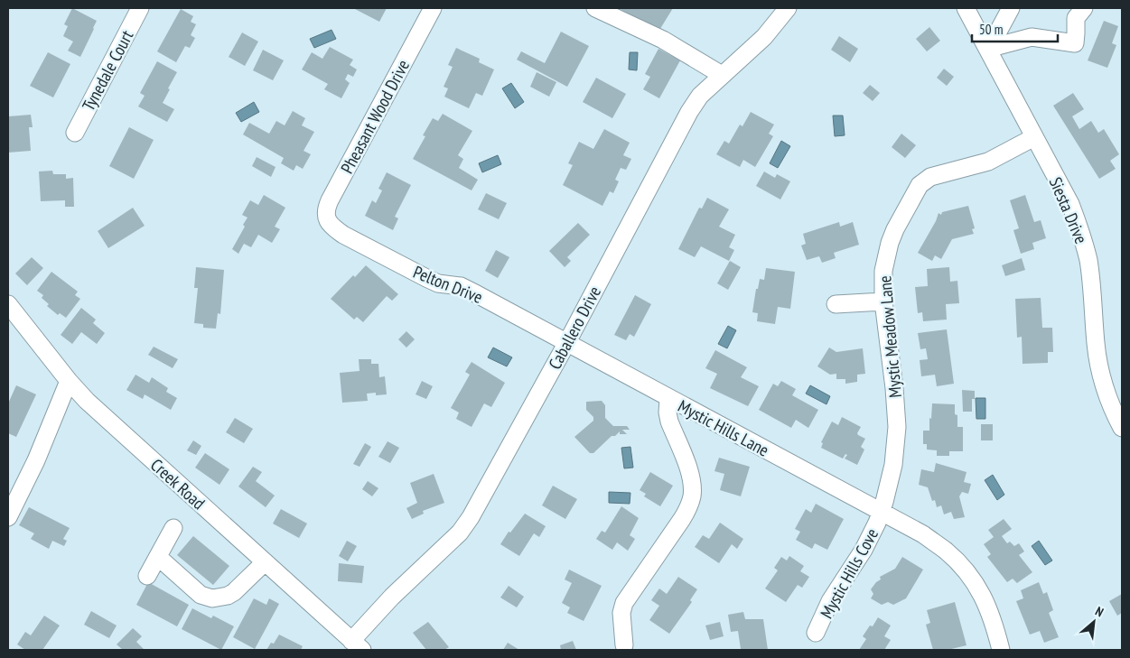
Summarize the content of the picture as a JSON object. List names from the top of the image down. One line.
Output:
{"streets":{"street":["Tynedale Court","Pheasant Wood Drive","Siesta Drive","Pelton Drive","Caballero Drive","Mystic Meadow Lane","Mystic Hills Lane","Creek Road","Mystic Hills Cove"]},"crossings":[["Pheasant Wood Drive","Pelton Drive"],["Siesta Drive","Mystic Meadow Lane"],["Pelton Drive","Caballero Drive"],["Pelton Drive","Mystic Hills Lane"],["Caballero Drive","Mystic Hills Lane"],["Caballero Drive","Creek Road"],["Mystic Meadow Lane","Mystic Hills Lane"],["Mystic Meadow Lane","Mystic Hills Cove"],["Mystic Hills Lane","Mystic Hills Cove"]],"scale_bar":"50 m","north":"top right"}
